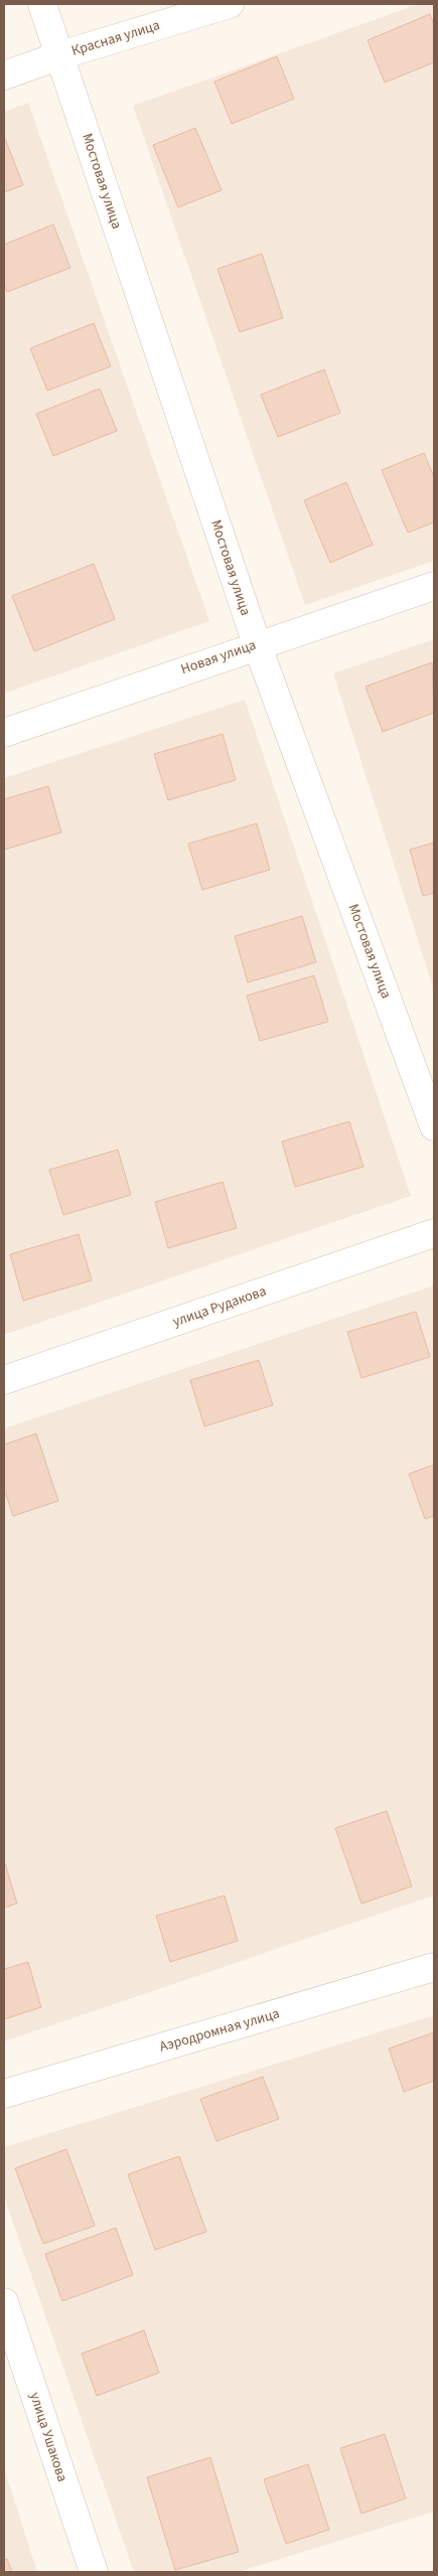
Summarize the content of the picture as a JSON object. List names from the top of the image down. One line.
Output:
{"streets":{"street":["Красная улица","Мостовая улица","Новая улица","улица Рудакова","Аэродромная улица","улица Ушакова"]},"crossings":[["Красная улица","Мостовая улица"],["Мостовая улица","Новая улица"]]}
